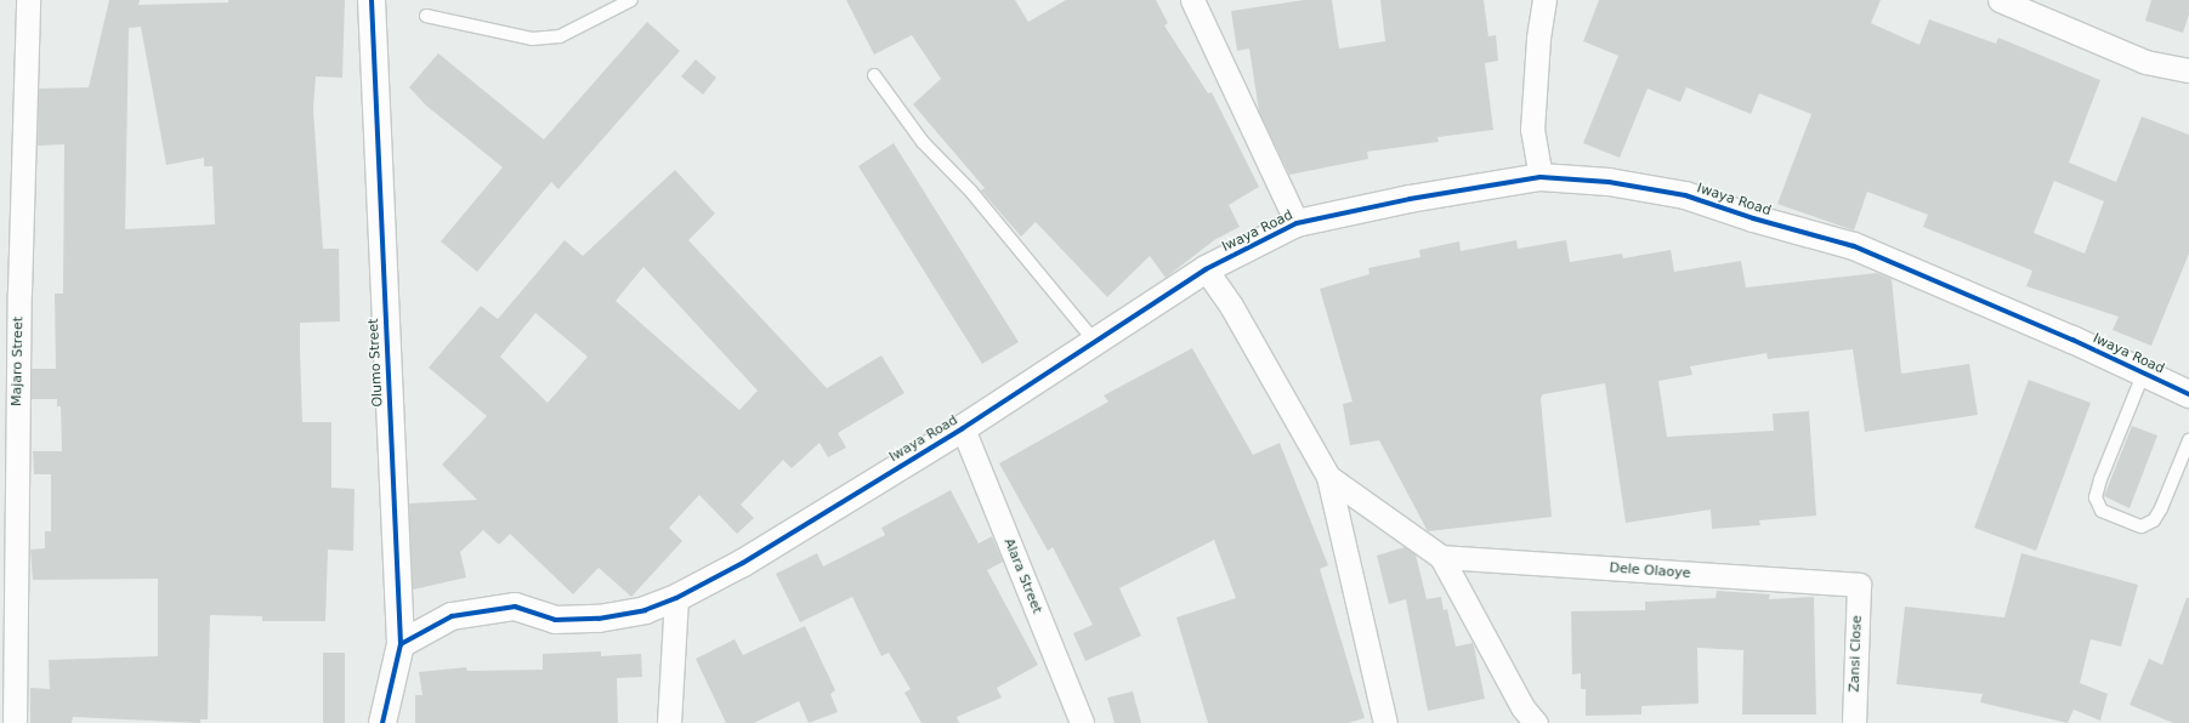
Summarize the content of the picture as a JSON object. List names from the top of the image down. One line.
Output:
{"streets":{"street":["Iwaya Road","Majaro Street","Olumo Street","Dele Olaoye","Alara Street","Zansi Close"]},"crossings":[["Iwaya Road","Olumo Street"],["Iwaya Road","Alara Street"],["Dele Olaoye","Zansi Close"]]}
